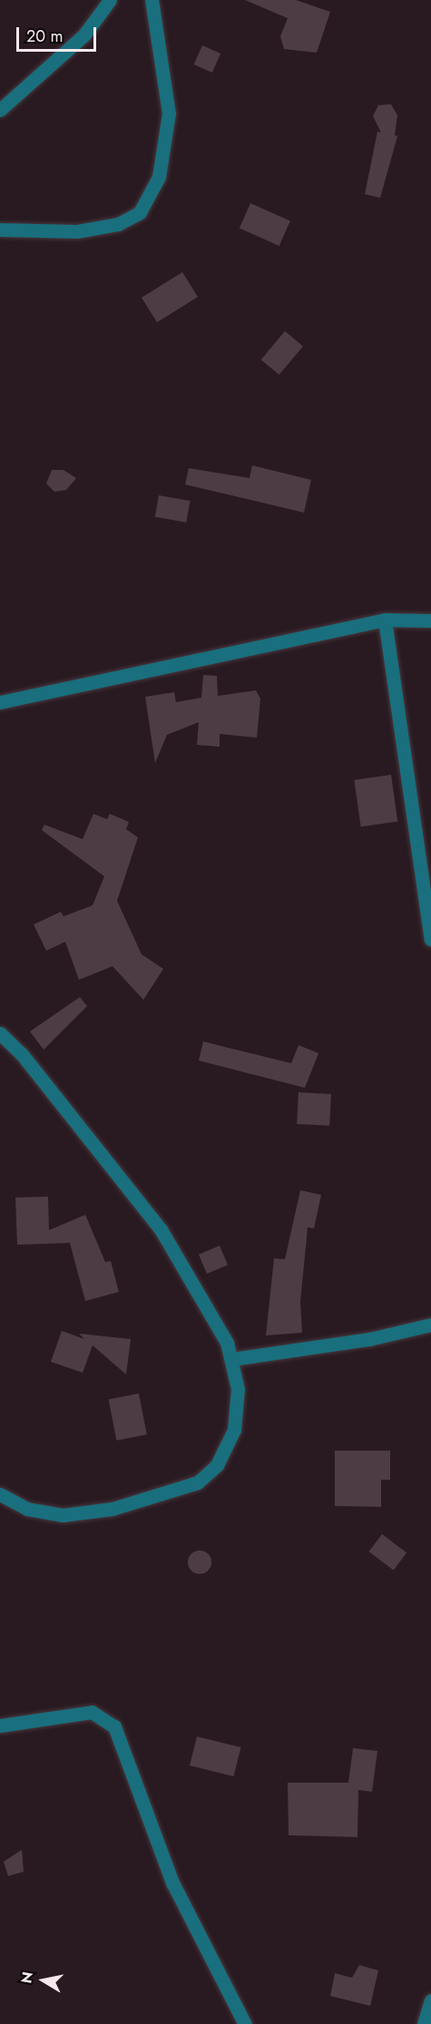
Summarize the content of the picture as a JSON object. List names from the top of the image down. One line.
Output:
{"scale_bar":"20 m","north":"left"}
